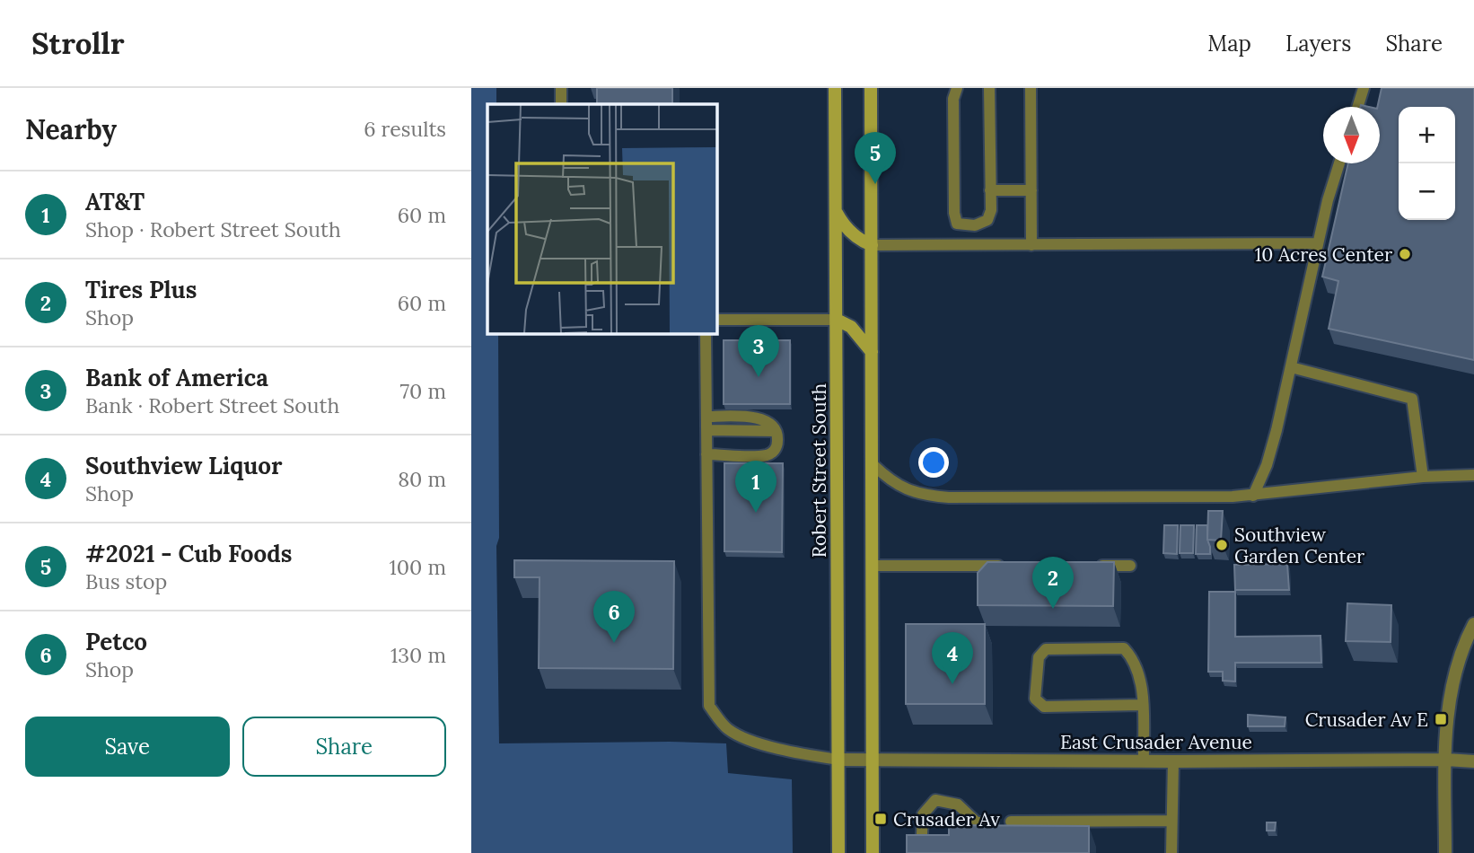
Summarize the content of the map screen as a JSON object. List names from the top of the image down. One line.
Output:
{"streets":{"main road":["Robert Street South"],"street":["East Crusader Avenue"]},"crossings":[["Robert Street South","East Crusader Avenue"]],"places":{"other":["10 Acres Center","Southview Garden Center"],"transit":["Crusader Av E","Crusader Av"]},"north":"bottom","page":{"header":"Strollr","nav":["Map","Layers","Share"],"heading":["Nearby","6 results"],"map_buttons":["+","−"],"pins":["5","3","1","2","6","4"],"list":[{"mark":"1","name":"AT&T","note":"Shop · Robert Street South","value":"60 m"},{"mark":"2","name":"Tires Plus","note":"Shop","value":"60 m"},{"mark":"3","name":"Bank of America","note":"Bank · Robert Street South","value":"70 m"},{"mark":"4","name":"Southview Liquor","note":"Shop","value":"80 m"},{"mark":"5","name":"#2021 - Cub Foods","note":"Bus stop","value":"100 m"},{"mark":"6","name":"Petco","note":"Shop","value":"130 m"}],"buttons":["Save","Share"]}}
